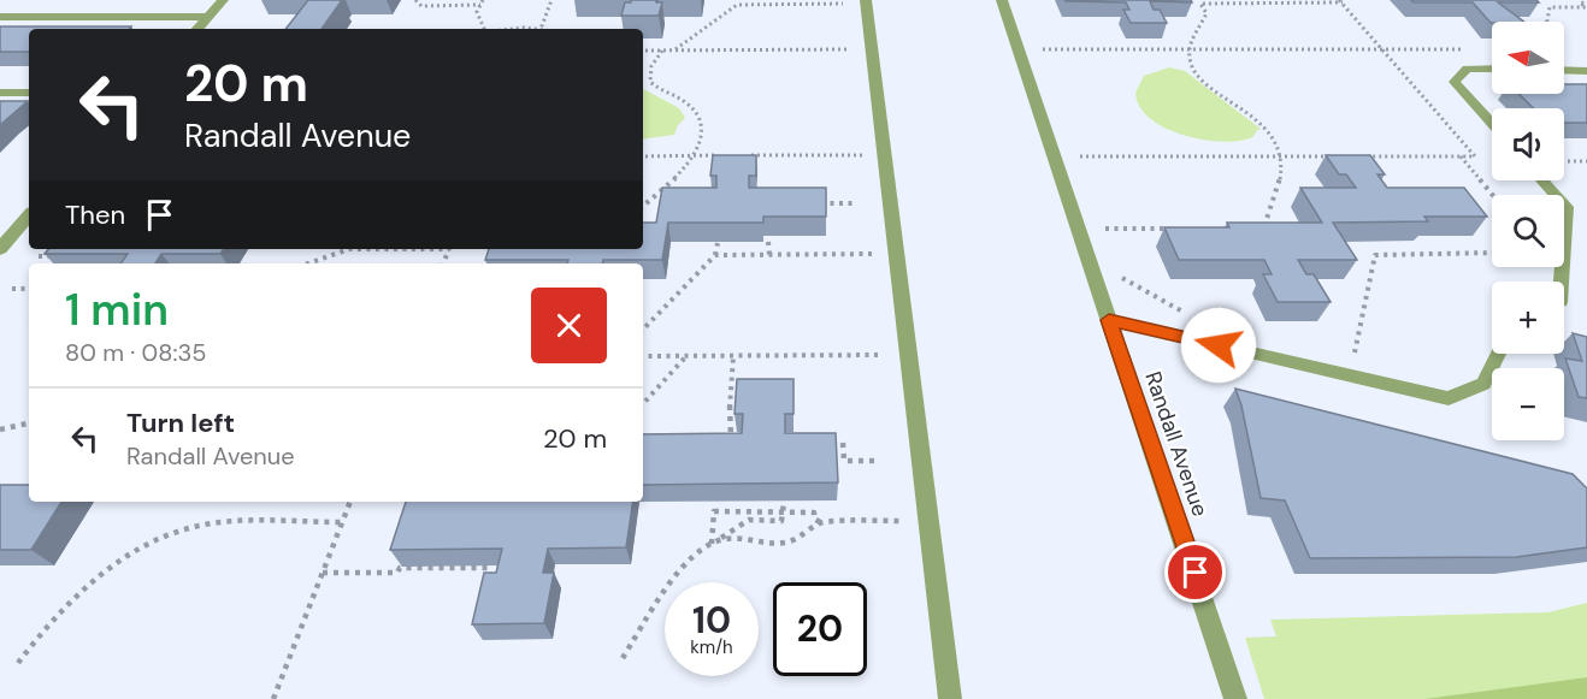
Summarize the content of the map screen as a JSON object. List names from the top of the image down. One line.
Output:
{"streets":{"street":["Randall Avenue"]},"north":"left","page":{"map_buttons":["+","−"],"turn":["20 m","Randall Avenue"],"then":"Then","heading":["1 min","80 m · 08:35"],"list":[{"name":"Turn left","note":"Randall Avenue","value":"20 m"}],"speed":"10 km/h","limit":"20"}}
